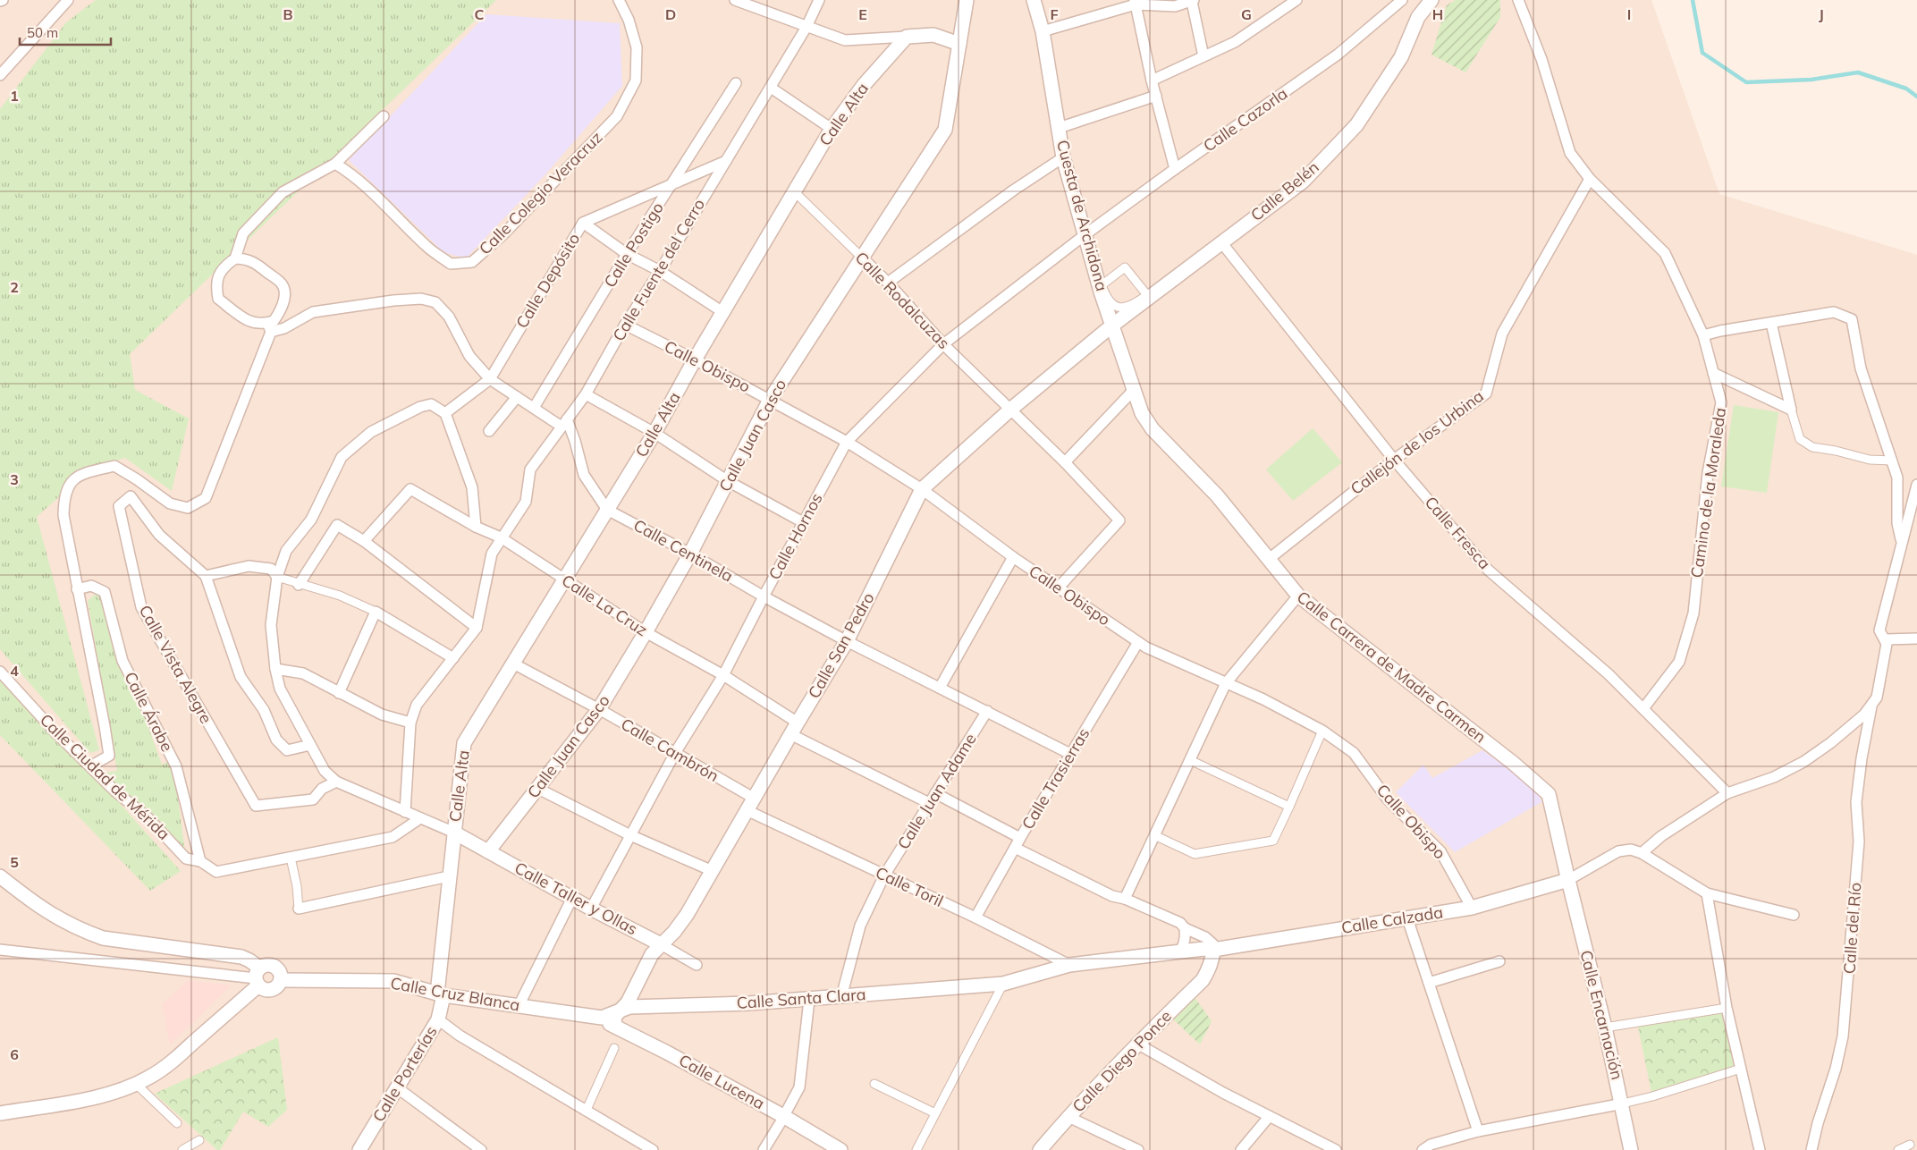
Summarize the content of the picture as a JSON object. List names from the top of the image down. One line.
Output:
{"streets":{"street":["Calle Alta","Calle Cazorla","Calle Belén","Calle Colegio Veracruz","Cuesta de Archidona","Calle Postigo","Calle Fuente del Cerro","Calle Depósito","Calle Rodalcuzas","Calle Obispo","Calle Juan Casco","Callejón de los Urbina","Camino de la Moraleda","Calle Fresca","Calle Hornos","Calle Centinela","Calle La Cruz","Calle San Pedro","Calle Vista Alegre","Calle Carrera de Madre Carmen","Calle Árabe","Calle Cambrón","Calle Ciudad de Mérida","Calle Trasierras","Calle Juan Adame","Calle Toril","Calle Taller y Ollas","Calle Calzada","Calle del Río","Calle Cruz Blanca","Calle Santa Clara","Calle Encarnación","Calle Diego Ponce","Calle Porterías","Calle Lucena"]},"crossings":[["Calle Alta","Calle Rodalcuzas"],["Calle Alta","Calle Obispo"],["Calle Alta","Calle Centinela"],["Calle Alta","Calle La Cruz"],["Calle Alta","Calle Cambrón"],["Calle Alta","Calle Taller y Ollas"],["Calle Alta","Calle Porterías"],["Calle Cazorla","Cuesta de Archidona"],["Calle Cazorla","Calle Hornos"],["Calle Belén","Cuesta de Archidona"],["Calle Belén","Calle Fresca"],["Calle Belén","Calle San Pedro"],["Calle Belén","Calle Carrera de Madre Carmen"],["Cuesta de Archidona","Calle Hornos"],["Cuesta de Archidona","Calle San Pedro"],["Cuesta de Archidona","Calle Carrera de Madre Carmen"],["Calle Postigo","Calle Depósito"],["Calle Fuente del Cerro","Calle Depósito"],["Calle Fuente del Cerro","Calle Obispo"],["Calle Fuente del Cerro","Calle Centinela"],["Calle Fuente del Cerro","Calle La Cruz"],["Calle Rodalcuzas","Calle Obispo"],["Calle Rodalcuzas","Calle Juan Casco"],["Calle Rodalcuzas","Calle Hornos"],["Calle Rodalcuzas","Calle San Pedro"],["Calle Obispo","Calle Juan Casco"],["Calle Obispo","Calle Hornos"],["Calle Obispo","Calle San Pedro"],["Calle Obispo","Calle Trasierras"],["Calle Obispo","Calle Calzada"],["Calle Juan Casco","Calle Centinela"],["Calle Juan Casco","Calle La Cruz"],["Calle Juan Casco","Calle Cambrón"],["Calle Juan Casco","Calle Taller y Ollas"],["Callejón de los Urbina","Camino de la Moraleda"],["Callejón de los Urbina","Calle Fresca"],["Callejón de los Urbina","Calle Carrera de Madre Carmen"],["Camino de la Moraleda","Calle Fresca"],["Calle Hornos","Calle Centinela"],["Calle Hornos","Calle La Cruz"],["Calle Hornos","Calle Cambrón"],["Calle Hornos","Calle Taller y Ollas"],["Calle Centinela","Calle San Pedro"],["Calle Centinela","Calle Trasierras"],["Calle Centinela","Calle Juan Adame"],["Calle La Cruz","Calle San Pedro"],["Calle San Pedro","Calle Carrera de Madre Carmen"],["Calle San Pedro","Calle Cambrón"],["Calle San Pedro","Calle Toril"],["Calle San Pedro","Calle Taller y Ollas"],["Calle San Pedro","Calle Santa Clara"],["Calle Carrera de Madre Carmen","Calle Calzada"],["Calle Carrera de Madre Carmen","Calle Encarnación"],["Calle Árabe","Calle Ciudad de Mérida"],["Calle Trasierras","Calle Toril"],["Calle Juan Adame","Calle Toril"],["Calle Juan Adame","Calle Santa Clara"],["Calle Toril","Calle Calzada"],["Calle Toril","Calle Santa Clara"],["Calle Calzada","Calle Santa Clara"],["Calle Calzada","Calle Encarnación"],["Calle Calzada","Calle Diego Ponce"],["Calle Cruz Blanca","Calle Santa Clara"],["Calle Cruz Blanca","Calle Porterías"],["Calle Cruz Blanca","Calle Lucena"],["Calle Santa Clara","Calle Lucena"]],"scale_bar":"50 m","grid":{"columns":["B","C","D","E","F","G","H","I","J"],"rows":["1","2","3","4","5","6"]}}
